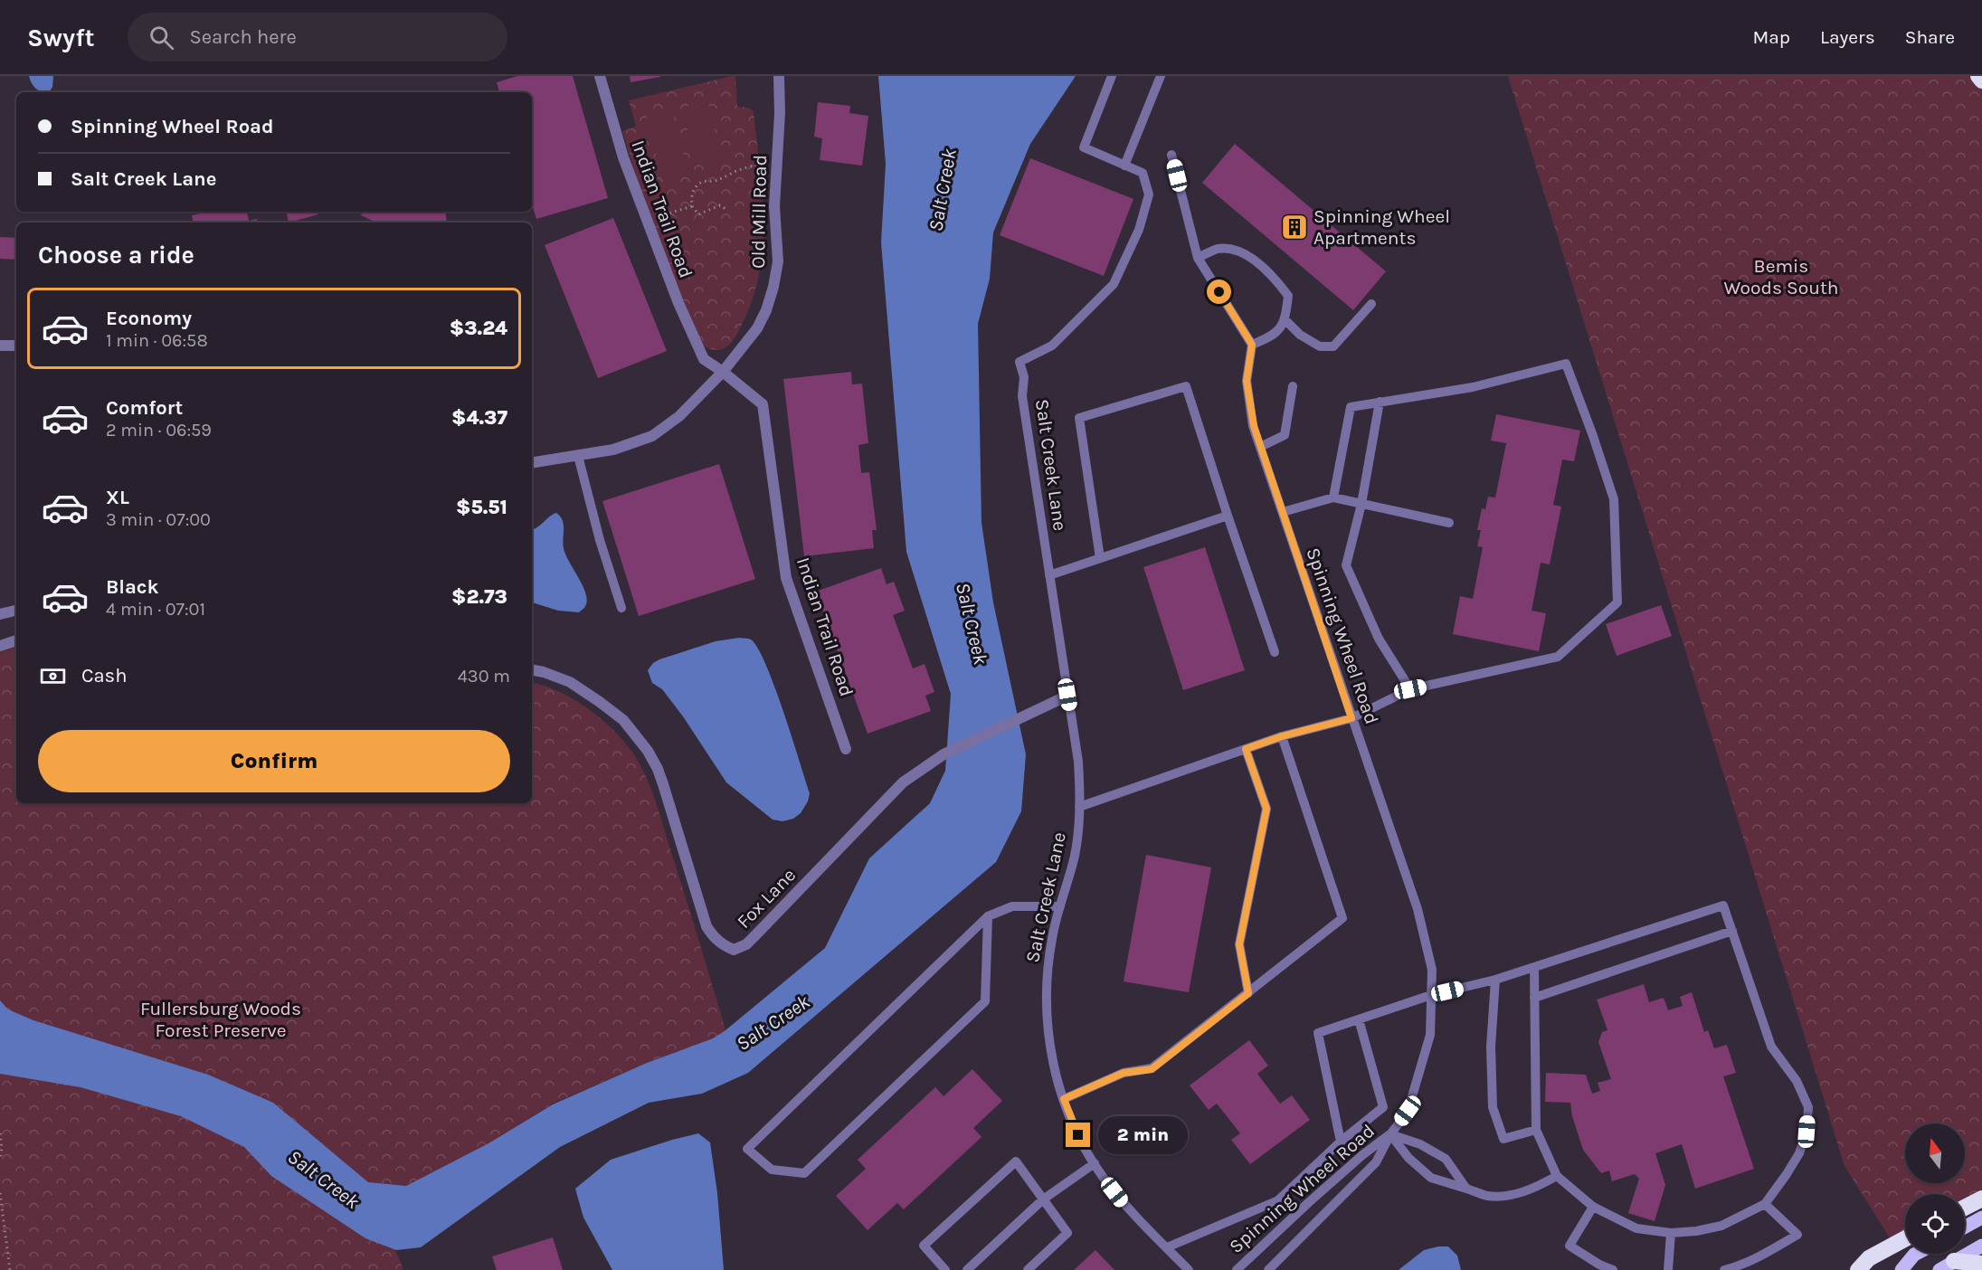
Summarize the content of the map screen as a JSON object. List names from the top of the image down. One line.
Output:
{"streets":{"street":["Indian Trail Road","Old Mill Road","Fox Lane"],"lane":["Salt Creek Lane","Spinning Wheel Road"]},"crossings":[["Indian Trail Road","Old Mill Road"],["Salt Creek Lane","Fox Lane"]],"water":["Salt Creek"],"parks":["Bemis Woods South","Fullersburg Woods Forest Preserve"],"places":{"building":["Spinning Wheel Apartments"]},"north":"top","page":{"header":"Swyft","search":"Search here","nav":["Map","Layers","Share"],"banner":["Spinning Wheel Road","Salt Creek Lane"],"heading":"Choose a ride","list":[{"name":"Economy","note":"1 min · 06:58","value":"$3.24"},{"name":"Comfort","note":"2 min · 06:59","value":"$4.37"},{"name":"XL","note":"3 min · 07:00","value":"$5.51"},{"name":"Black","note":"4 min · 07:01","value":"$2.73"}],"pay":["Cash","430 m"],"buttons":"Confirm","bubble":"2 min"}}
